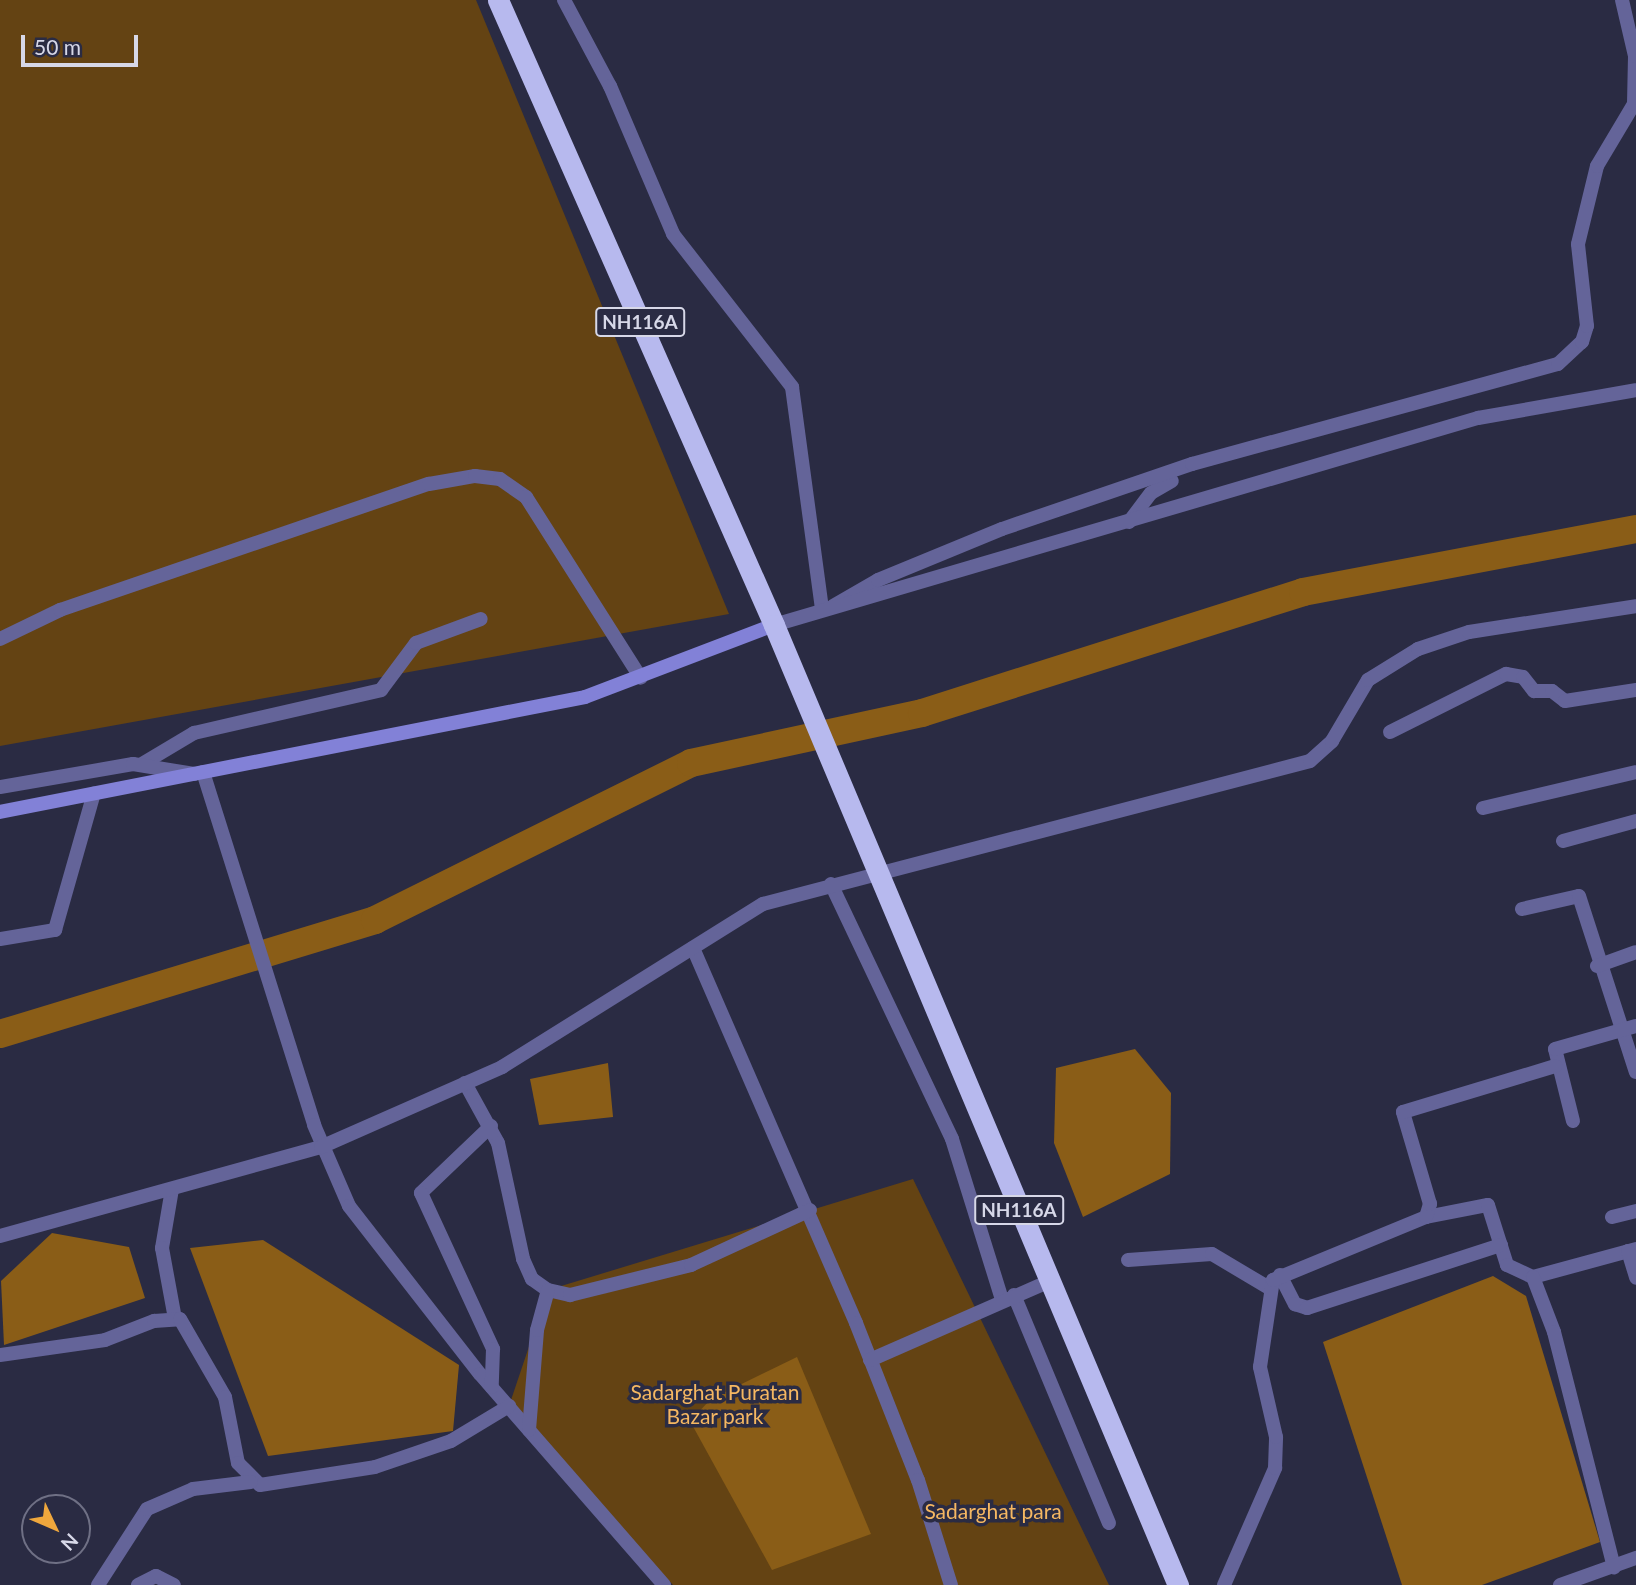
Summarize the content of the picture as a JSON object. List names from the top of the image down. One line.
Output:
{"streets":{"highway":["NH116A"]},"parks":["Sadarghat Puratan Bazar park","Sadarghat para"],"scale_bar":"50 m","north":"bottom right"}
